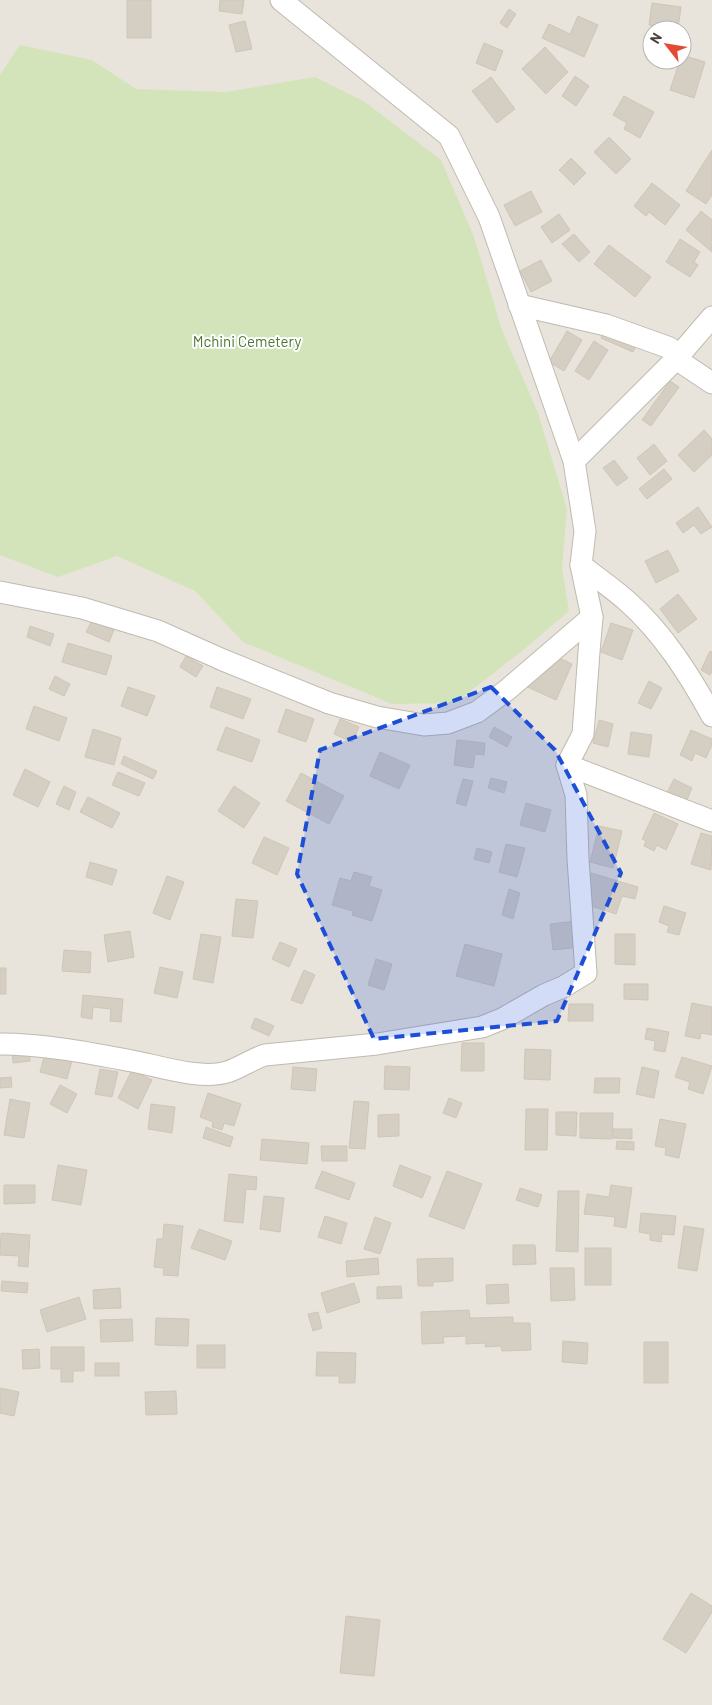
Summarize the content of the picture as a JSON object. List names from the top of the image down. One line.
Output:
{"parks":["Mchini Cemetery"],"north":"top left"}
